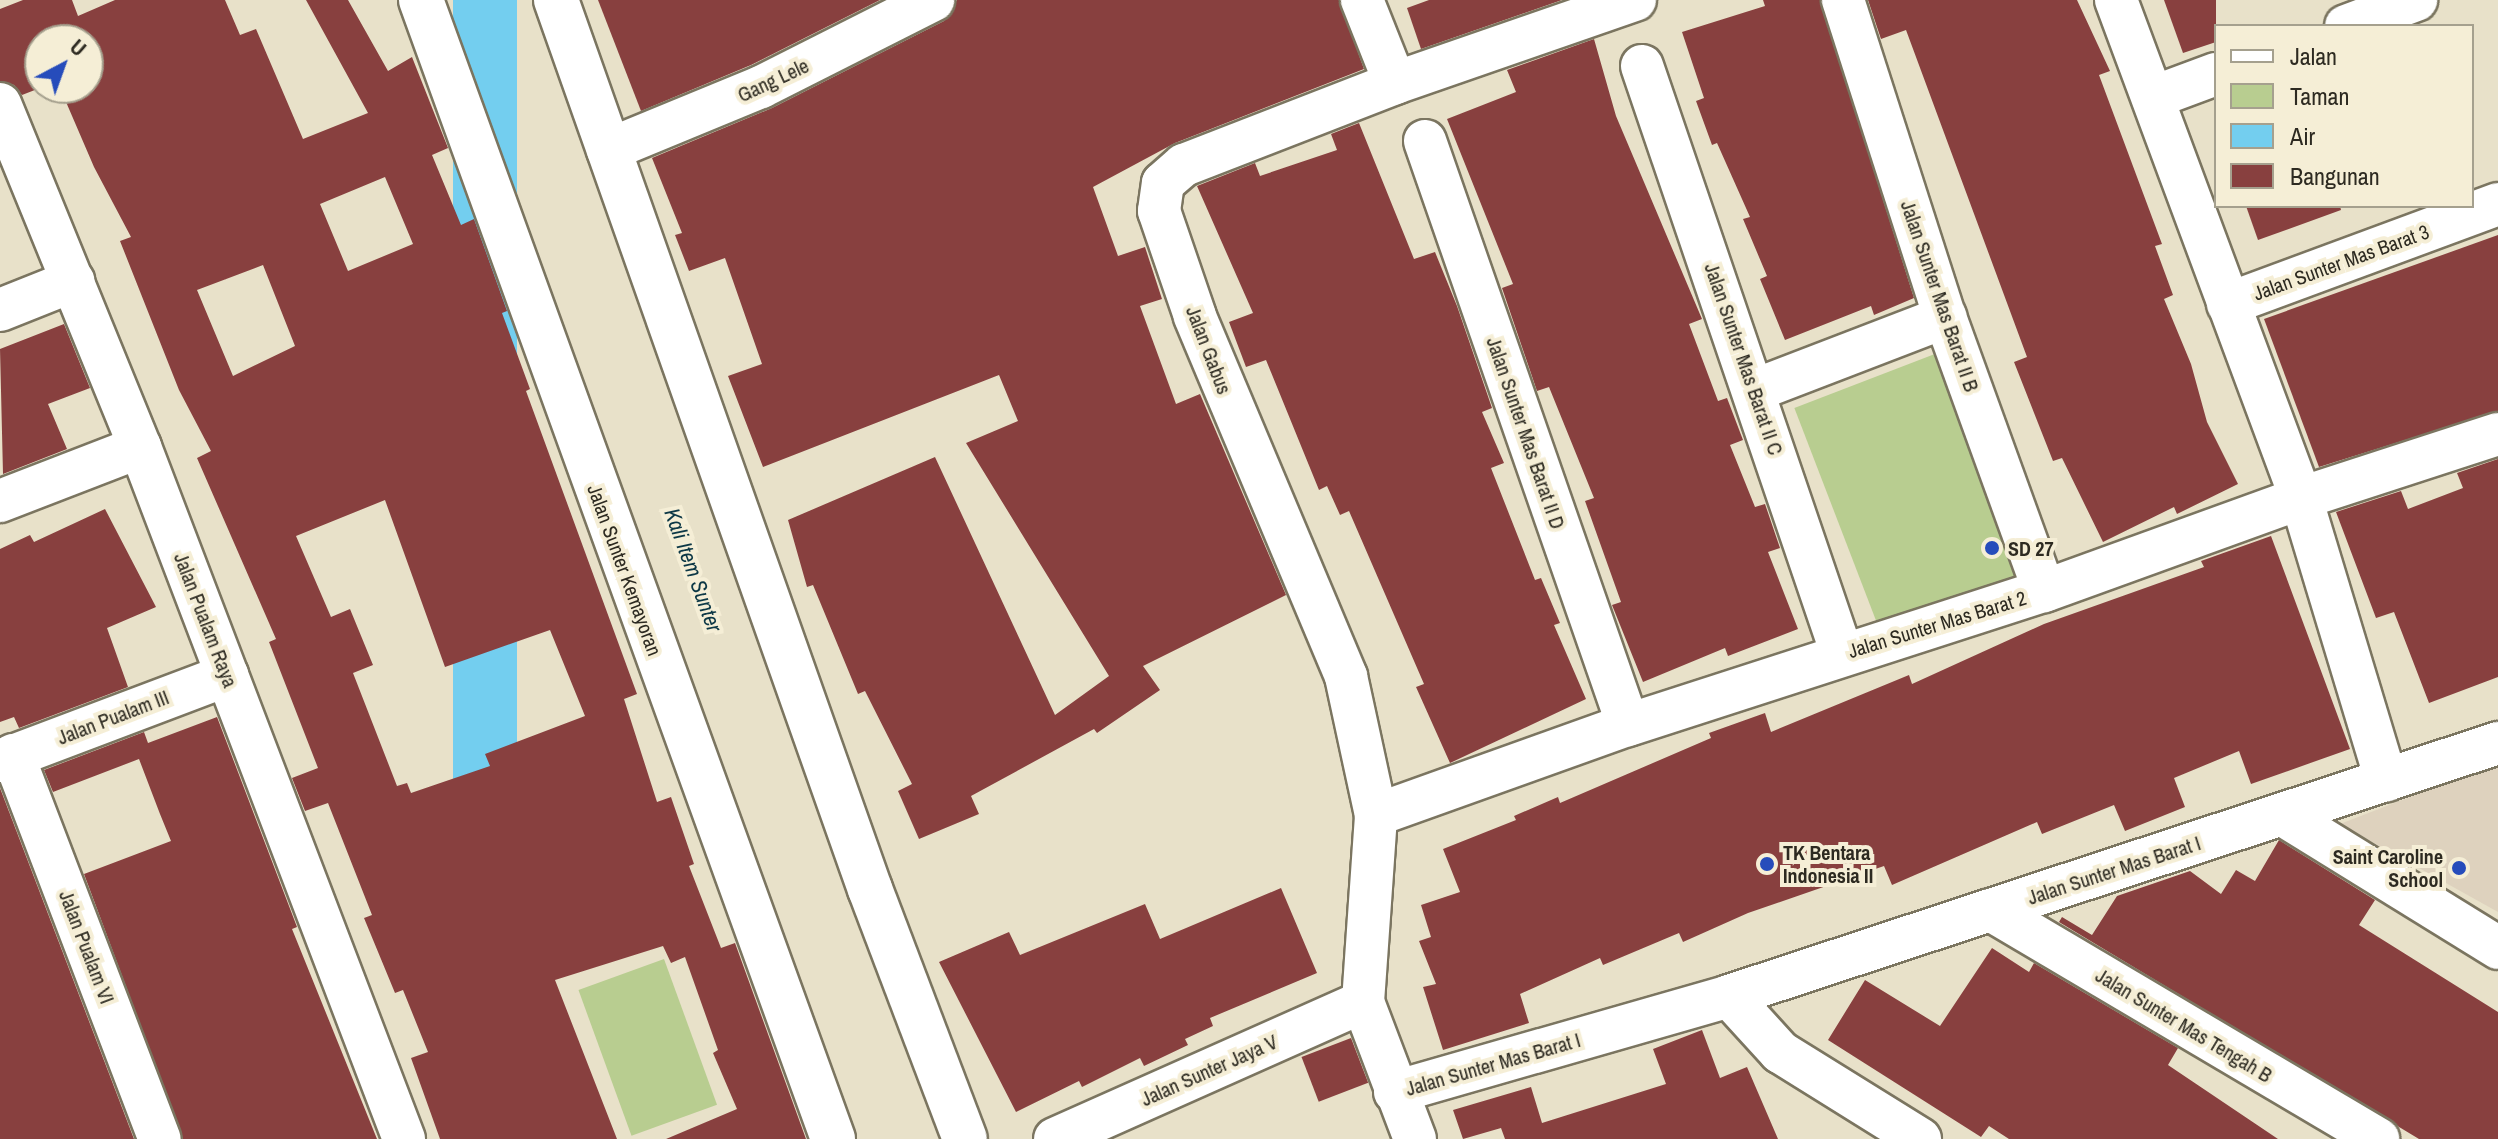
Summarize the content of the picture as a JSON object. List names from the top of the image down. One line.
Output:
{"streets":{"main road":["Jalan Sunter Kemayoran"],"street":["Gang Lele","Jalan Sunter Mas Barat 3","Jalan Sunter Mas Barat II B","Jalan Gabus","Jalan Sunter Mas Barat II C","Jalan Sunter Mas Barat II D","Jalan Pualam Raya","Jalan Sunter Mas Barat 2","Jalan Pualam III","Jalan Sunter Mas Barat I","Jalan Pualam VI","Jalan Sunter Mas Tengah B","Jalan Sunter Jaya V"]},"crossings":[["Jalan Sunter Mas Barat II B","Jalan Sunter Mas Barat 2"],["Jalan Gabus","Jalan Sunter Mas Barat 2"],["Jalan Gabus","Jalan Sunter Jaya V"],["Jalan Sunter Mas Barat II C","Jalan Sunter Mas Barat 2"],["Jalan Sunter Mas Barat II D","Jalan Sunter Mas Barat 2"],["Jalan Pualam Raya","Jalan Pualam III"],["Jalan Pualam III","Jalan Pualam VI"],["Jalan Sunter Mas Barat I","Jalan Sunter Mas Tengah B"]],"water":["Kali Item Sunter"],"places":["SD 27","TK Bentara Indonesia II","Saint Caroline School"],"legend":["Jalan","Taman","Air","Bangunan"],"north":"top right"}
